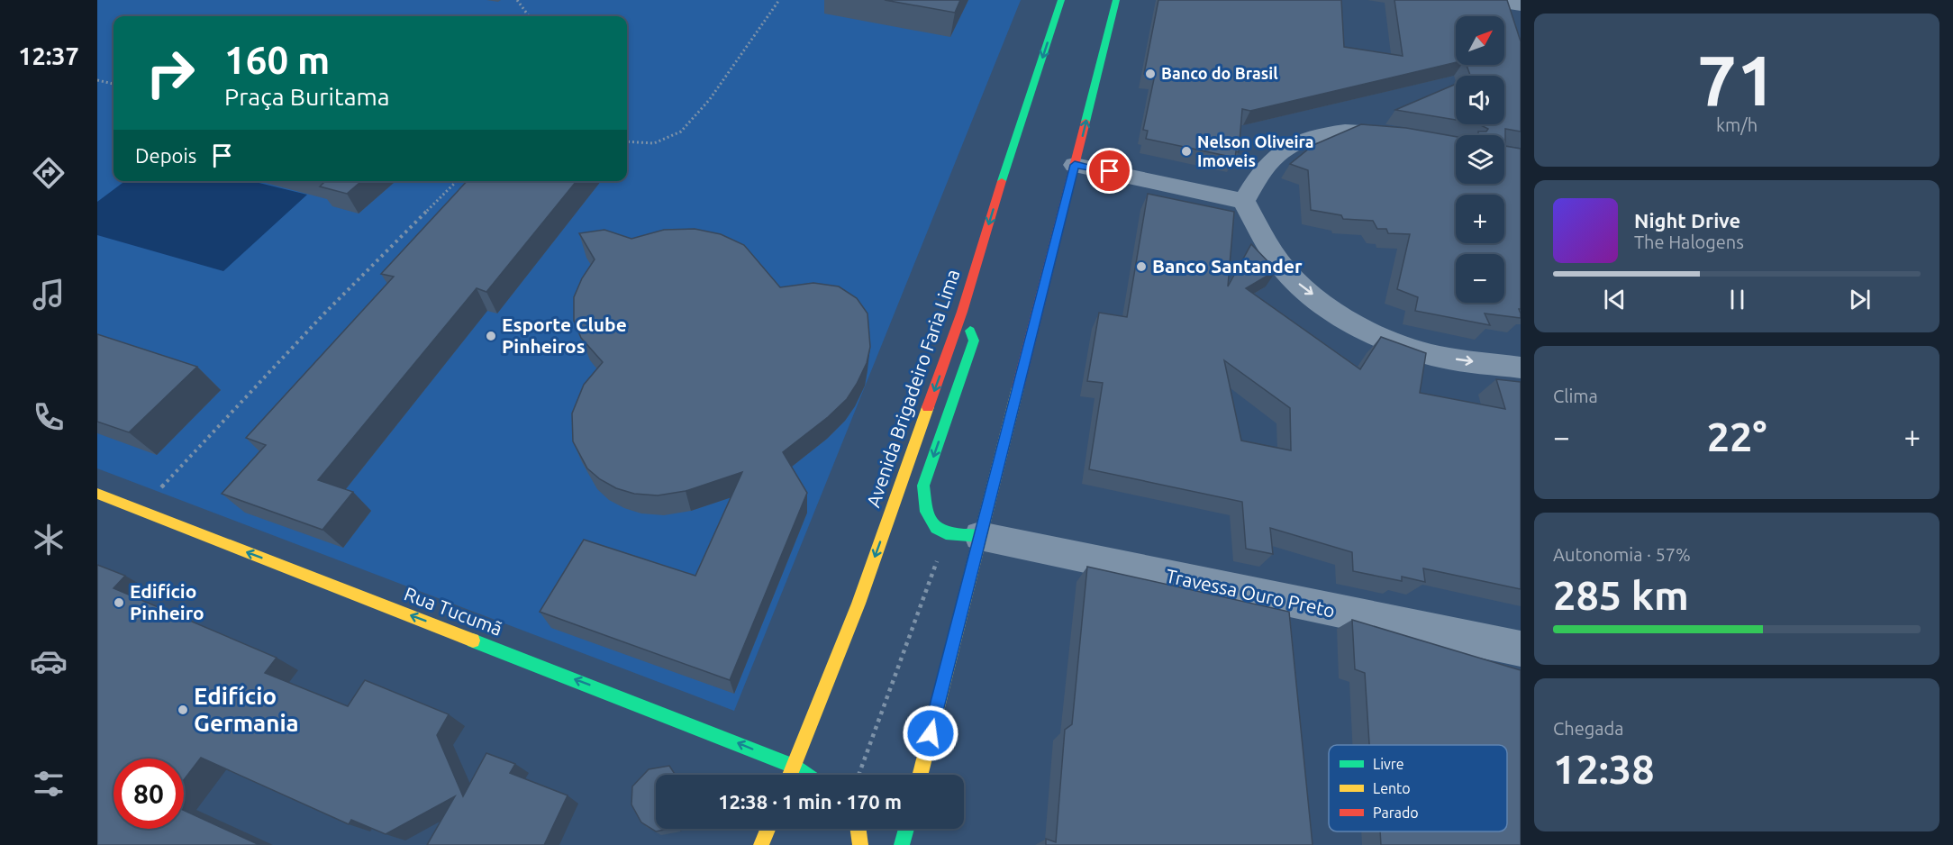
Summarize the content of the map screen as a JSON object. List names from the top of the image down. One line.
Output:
{"streets":{"main road":["Avenida Brigadeiro Faria Lima","Rua Tucumã"],"street":["Travessa Ouro Preto"]},"crossings":[["Avenida Brigadeiro Faria Lima","Rua Tucumã"]],"one_way":["Rua Tucumã"],"places":["Banco do Brasil","Nelson Oliveira Imoveis","Banco Santander","Esporte Clube Pinheiros","Edifício Pinheiro","Edifício Germania"],"legend":["Livre","Lento","Parado"],"north":"top right","page":{"tabs":"12:37","tile":[["71","km/h"],"Clima",["Autonomia · 57%","285 km"],["Chegada","12:38"]],"map_buttons":["+","−"],"turn":["160 m","Praça Buritama"],"then":"Depois","song":["Night Drive","The Halogens"],"heat":["−","22°","+"],"limit":"80","trip":"12:38 · 1 min · 170 m"}}
